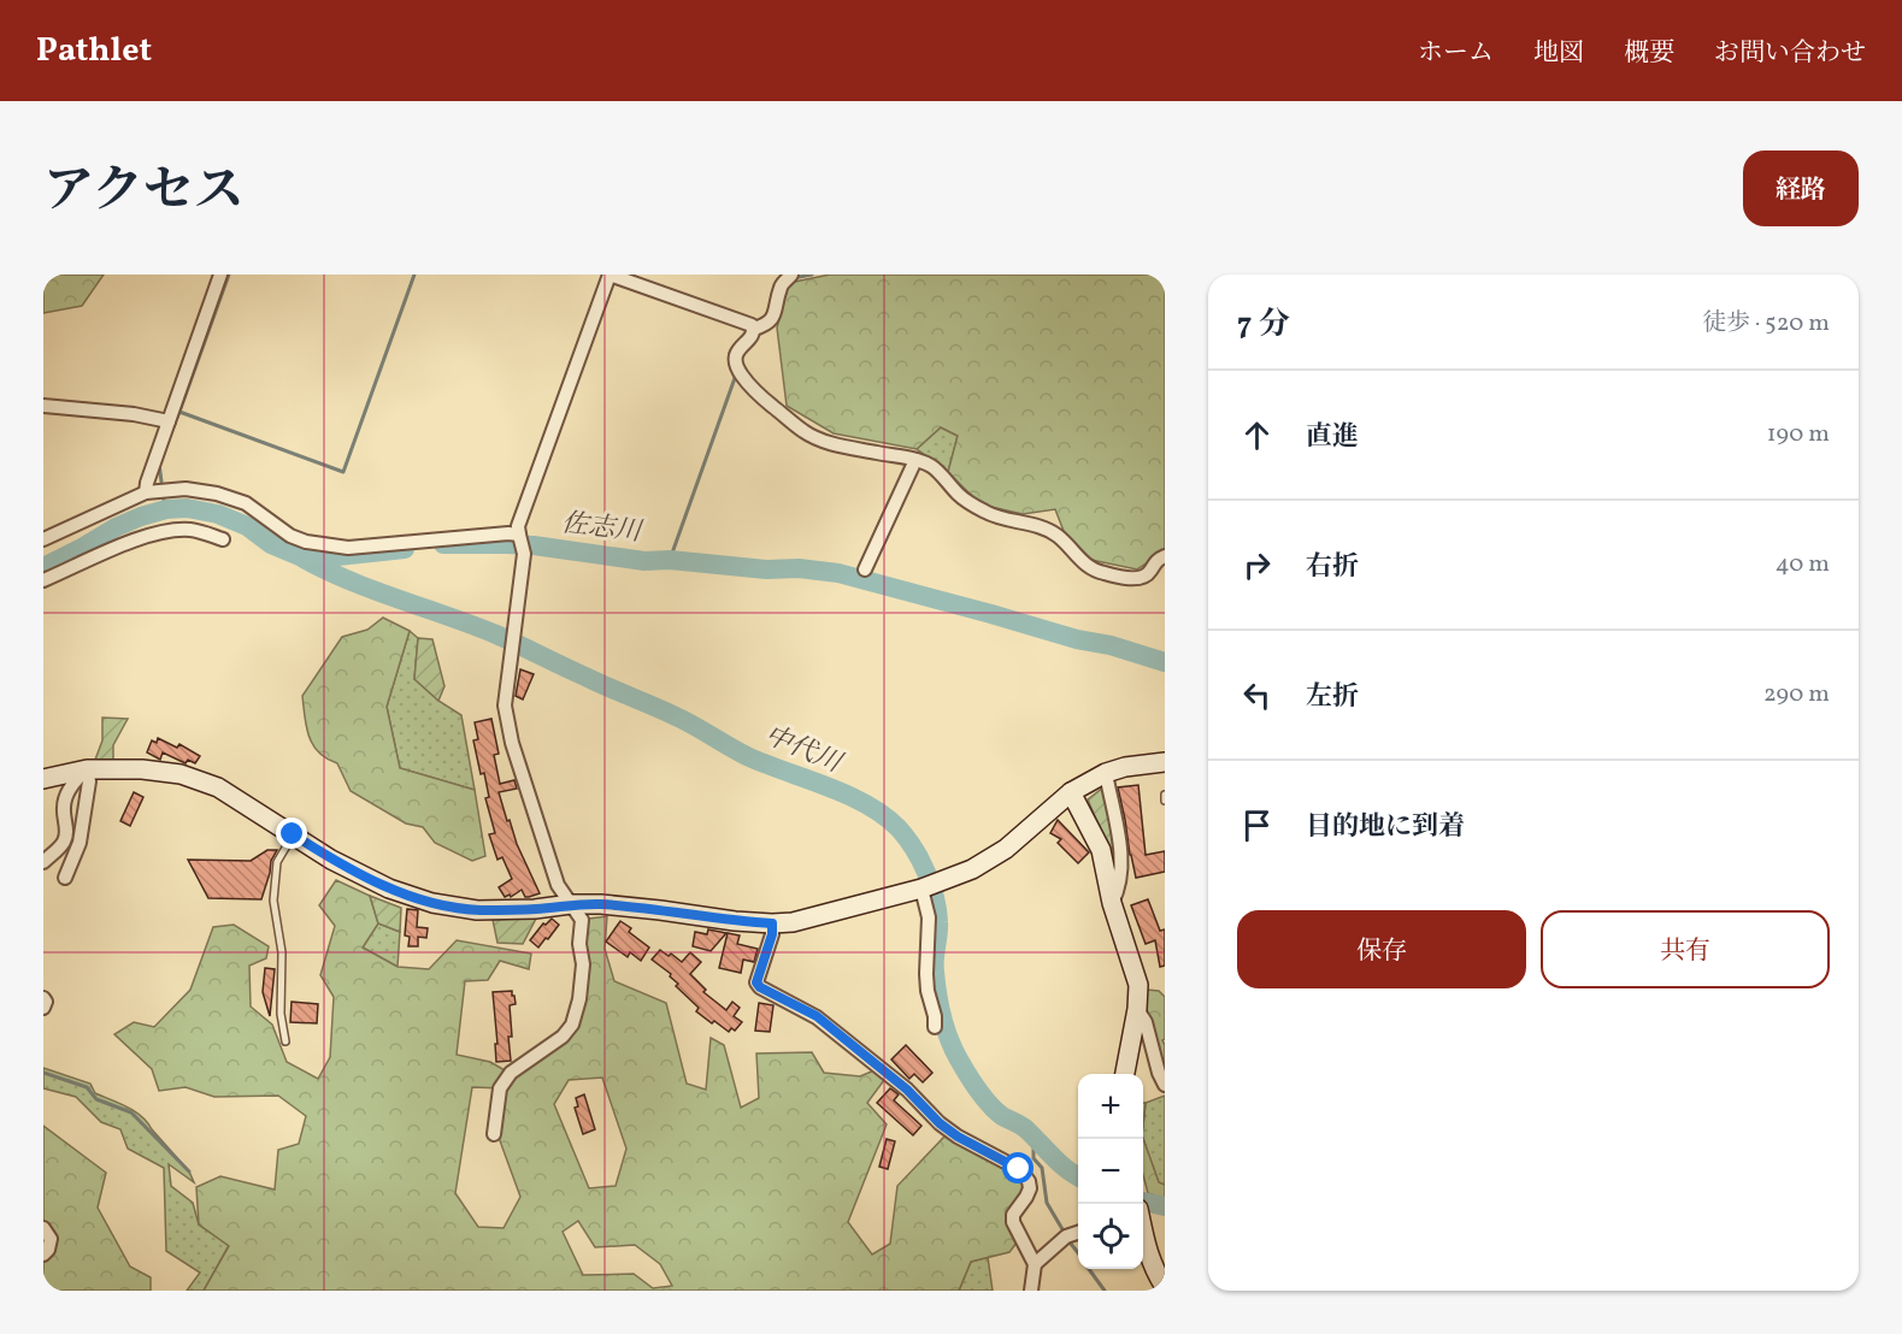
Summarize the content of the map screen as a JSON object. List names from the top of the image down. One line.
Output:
{"water":["佐志川","中代川"],"page":{"header":"Pathlet","nav":["ホーム","地図","概要","お問い合わせ"],"title":"アクセス","buttons":["経路",["保存","共有"]],"heading":["7 分","徒歩 · 520 m"],"list":[["直進","190 m"],["右折","40 m"],["左折","290 m"],"目的地に到着"],"map_buttons":["+","−"]}}
